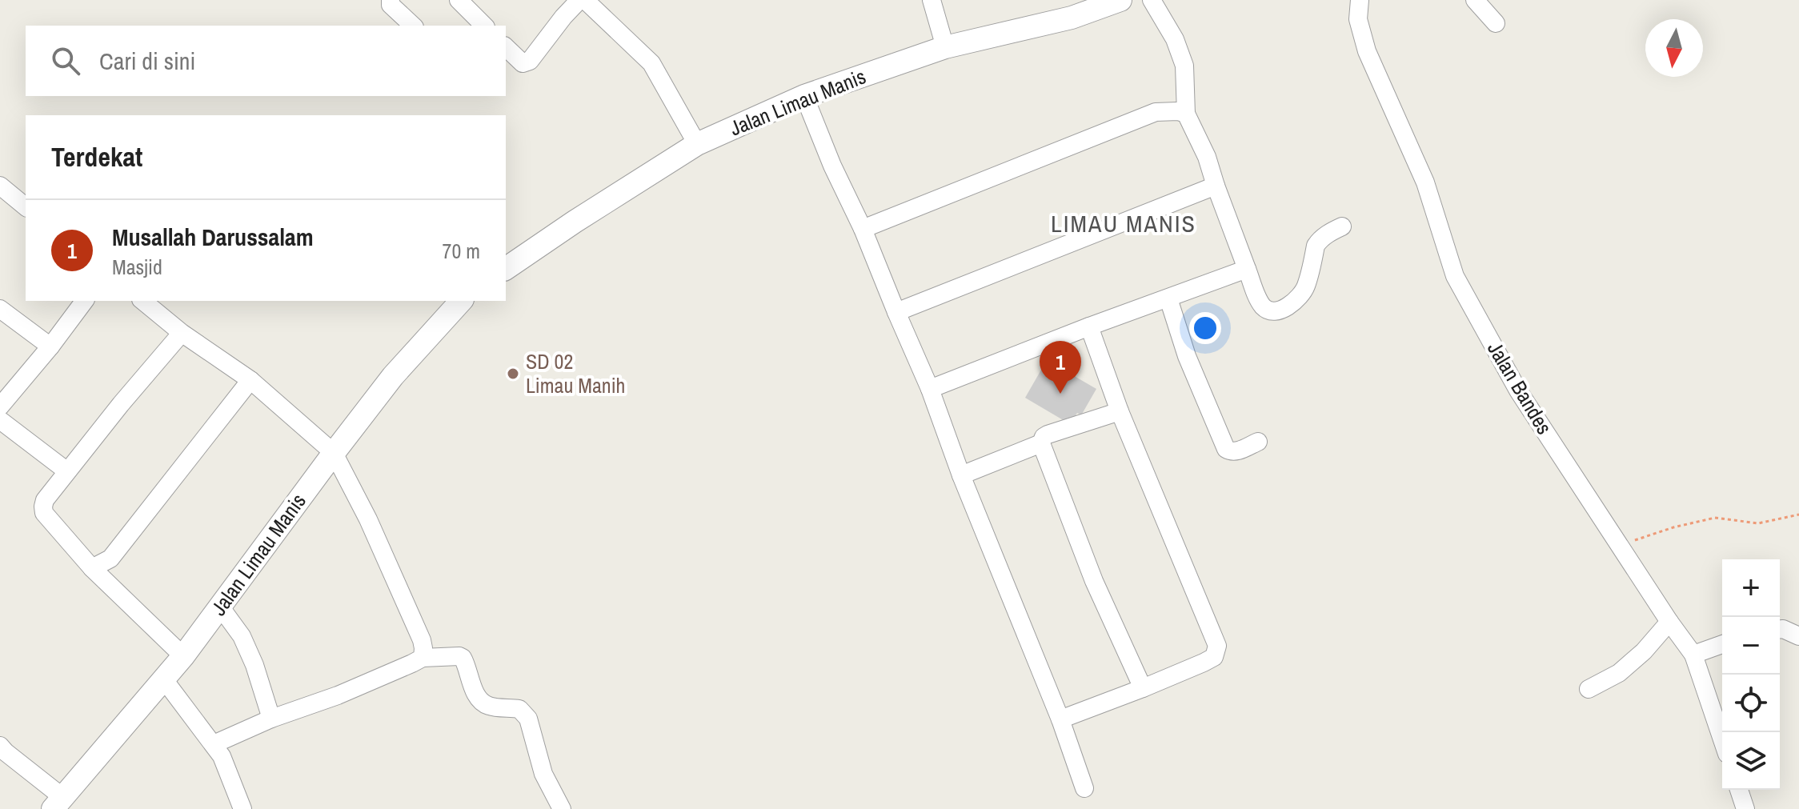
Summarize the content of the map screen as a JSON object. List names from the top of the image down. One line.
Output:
{"streets":{"street":["Jalan Limau Manis","Jalan Bandes"]},"districts":["LIMAU MANIS"],"places":["SD 02 Limau Manih"],"north":"bottom","page":{"search":"Cari di sini","heading":"Terdekat","list":[{"mark":"1","name":"Musallah Darussalam","note":"Masjid","value":"70 m"}],"pins":"1","map_buttons":["+","−"]}}
